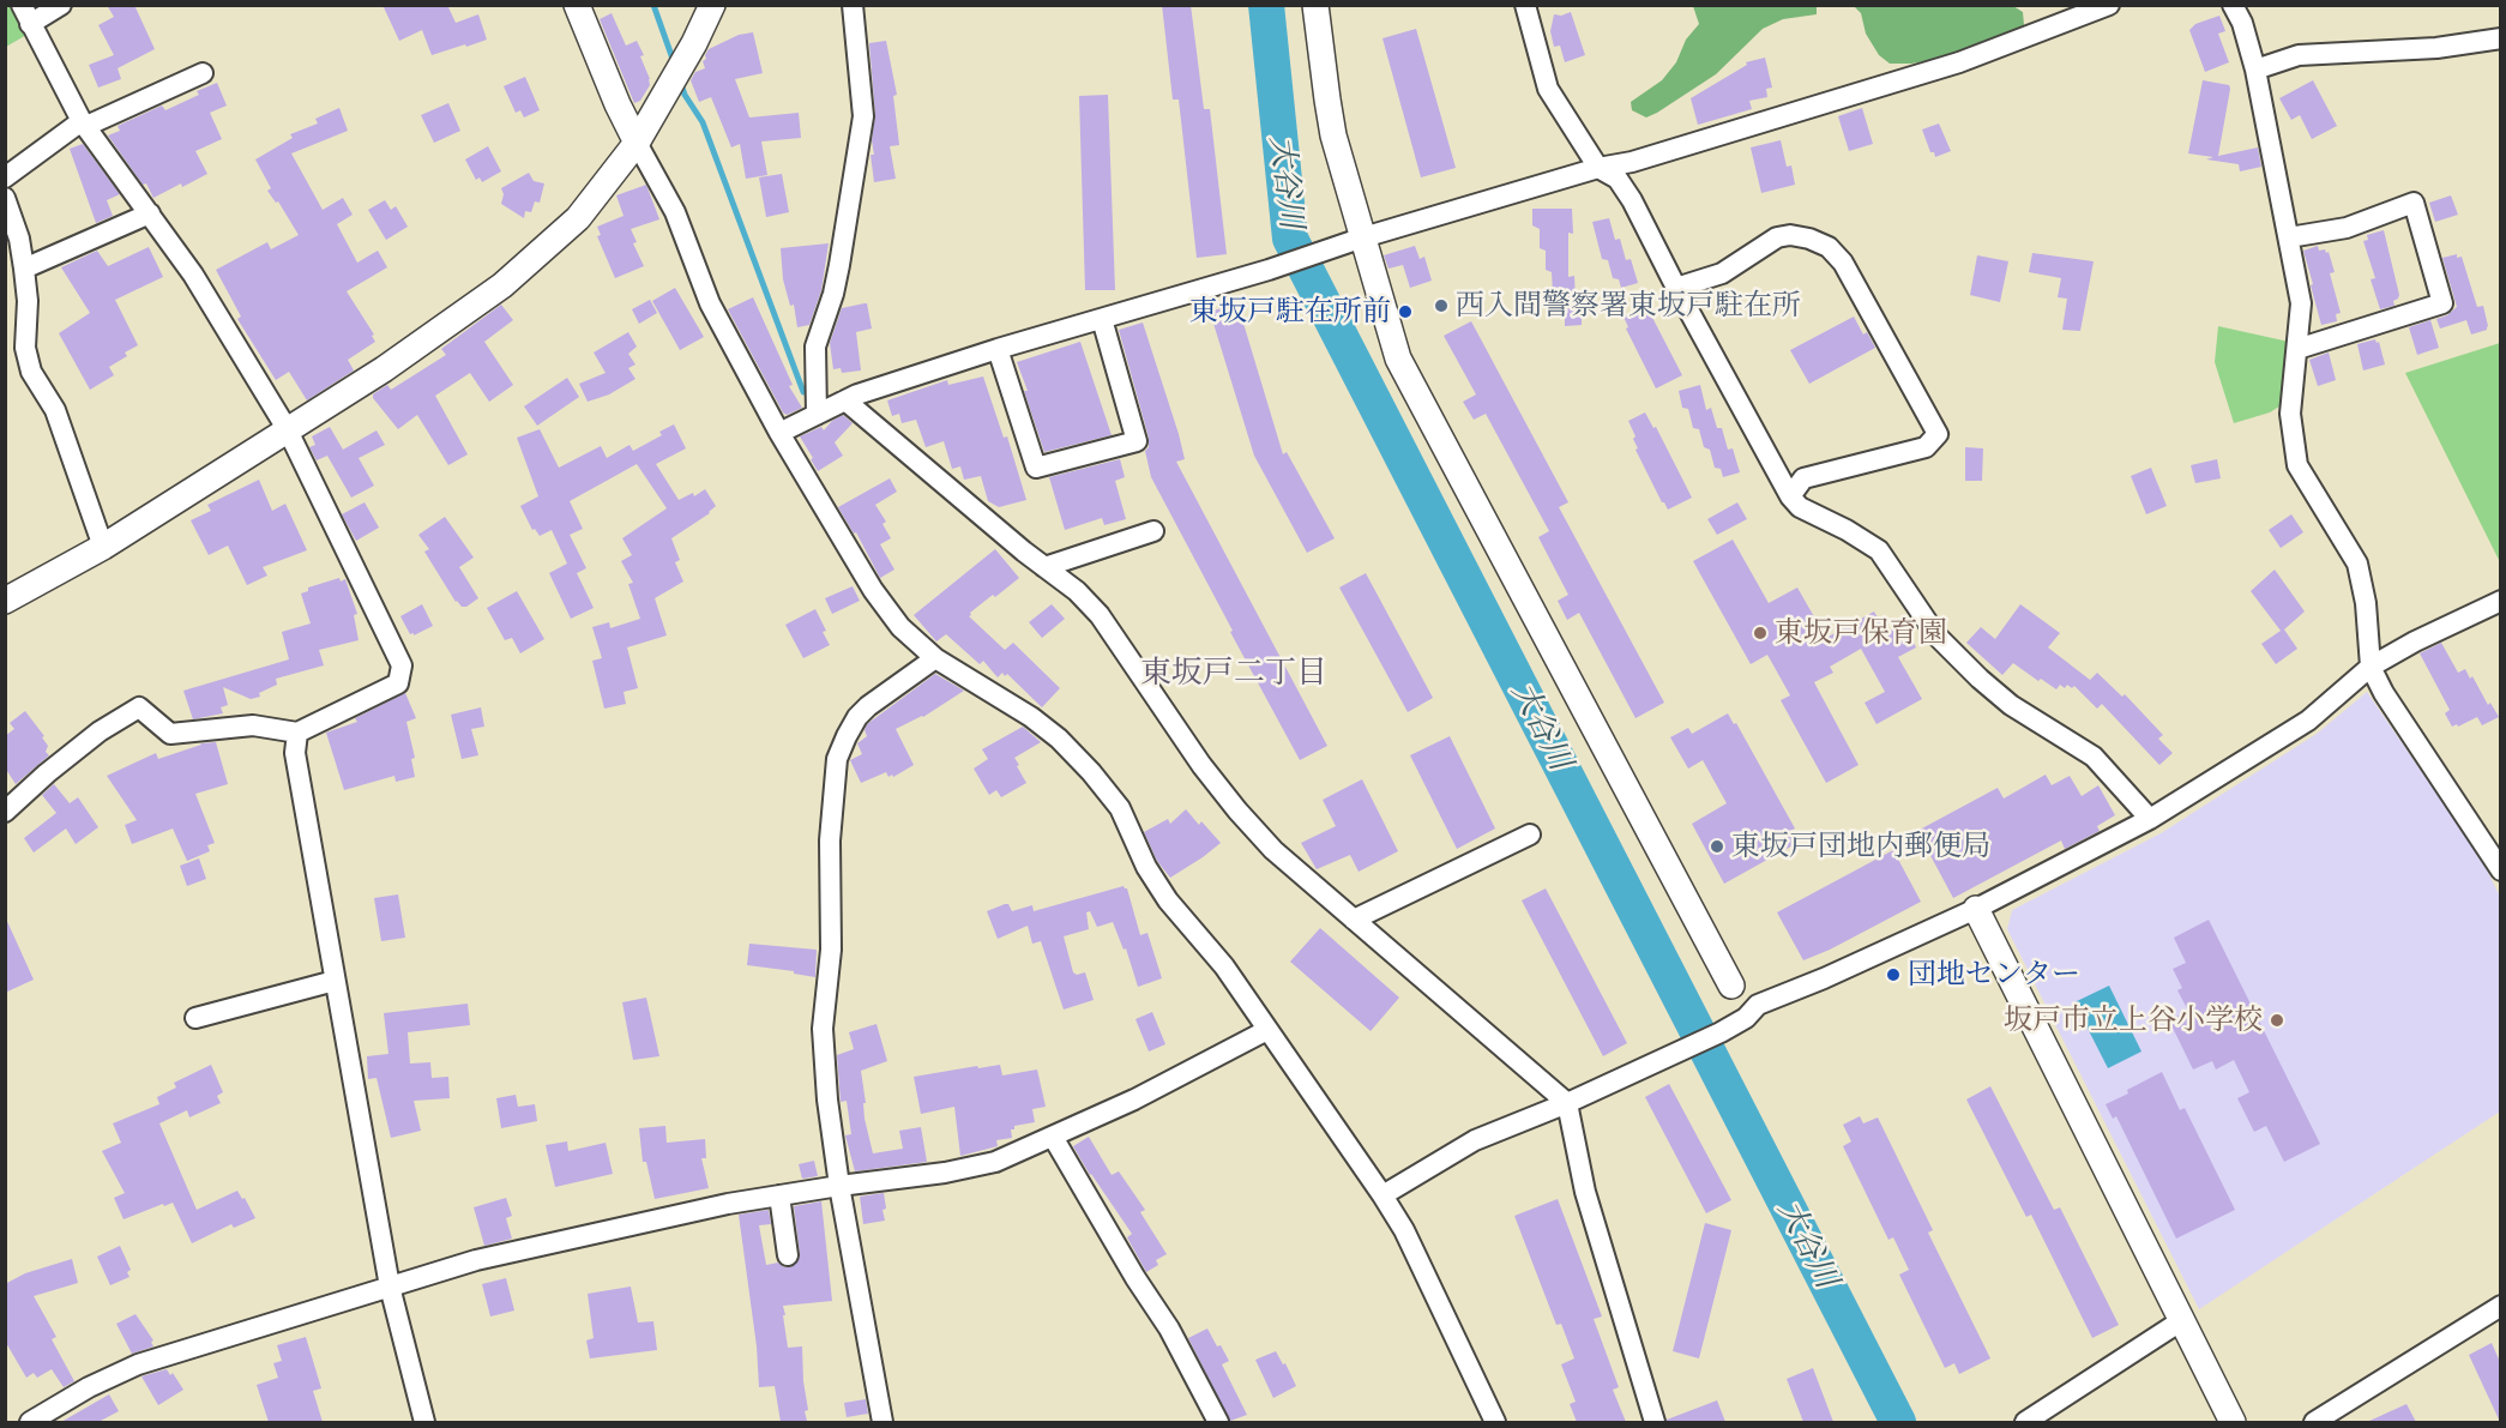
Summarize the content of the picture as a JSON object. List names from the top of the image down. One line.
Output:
{"districts":["東坂戸二丁目"],"water":["大谷川"],"places":["西入間警察署東坂戸駐在所","東坂戸駐在所前","東坂戸保育園","東坂戸団地内郵便局","団地センター","坂戸市立上谷小学校"]}
